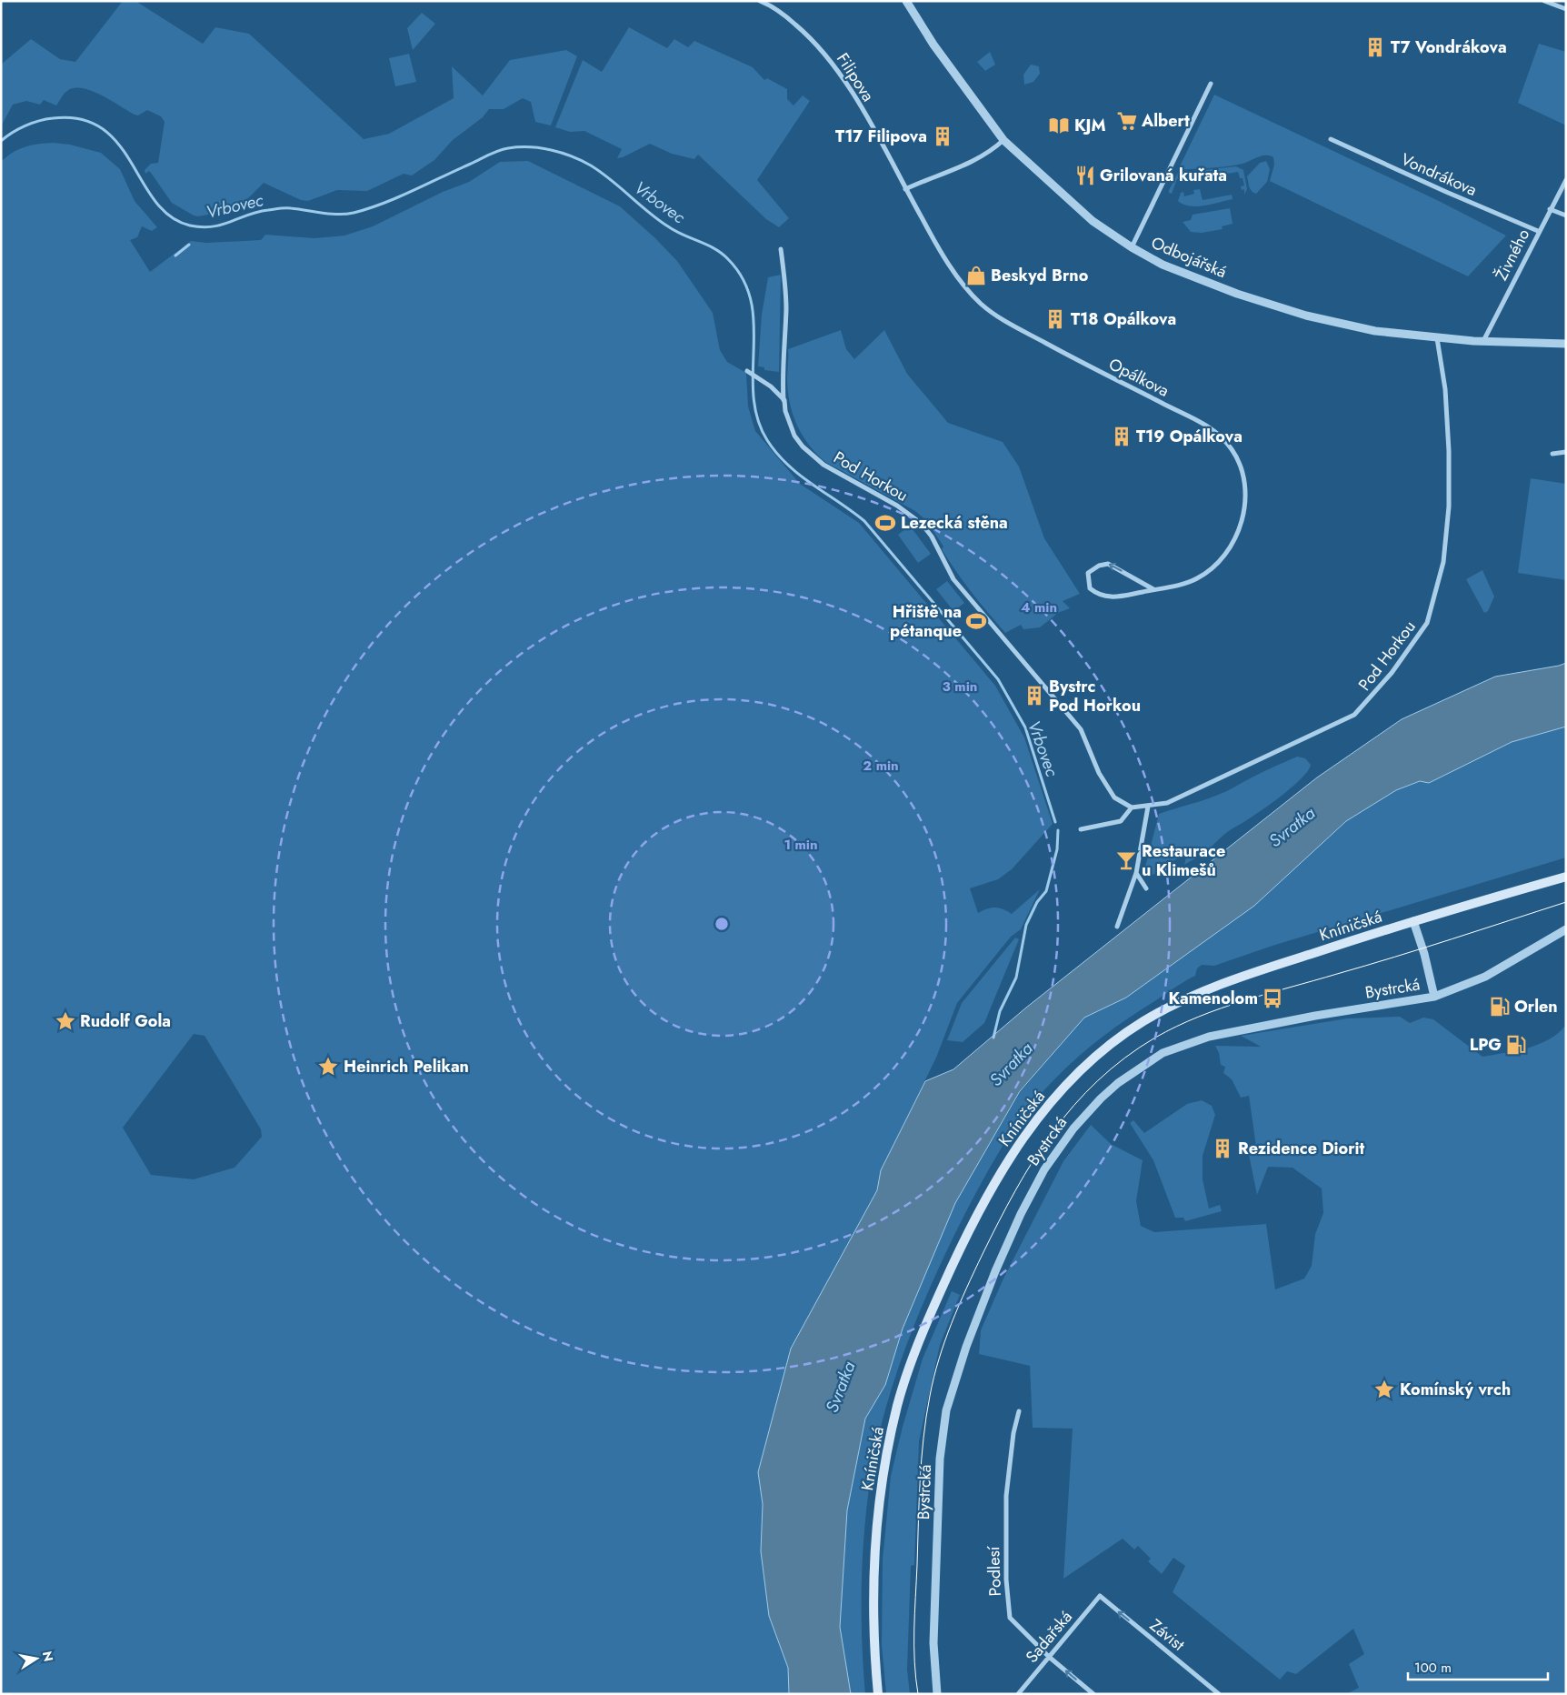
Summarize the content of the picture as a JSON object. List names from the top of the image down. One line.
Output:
{"streets":{"main road":["Kníničská"],"street":["Filipova","Vondrákova","Živného","Odbojářská","Opálkova","Pod Horkou","Bystrcká","Podlesí","Závist","Sadařská"]},"crossings":[["Filipova","Opálkova"],["Vondrákova","Živného"],["Živného","Odbojářská"],["Odbojářská","Pod Horkou"],["Podlesí","Sadařská"],["Závist","Sadařská"]],"one_way":["Závist"],"water":["Vrbovec","Svratka"],"places":{"building":["T7 Vondrákova","T17 Filipova","T18 Opálkova","T19 Opálkova","Bystrc Pod Horkou","Rezidence Diorit"],"supermarket":["Albert"],"library":["KJM"],"restaurant":["Grilovaná kuřata"],"shop":["Beskyd Brno"],"sports":["Lezecká stěna","Hřiště na pétanque"],"bar":["Restaurace u Klimešů"],"bus stop":["Kamenolom"],"fuel station":["Orlen","LPG"],"place":["Rudolf Gola","Heinrich Pelikan","Komínský vrch"]},"scale_bar":"100 m","north":"right","rings":["4 min","3 min","2 min","1 min"]}
